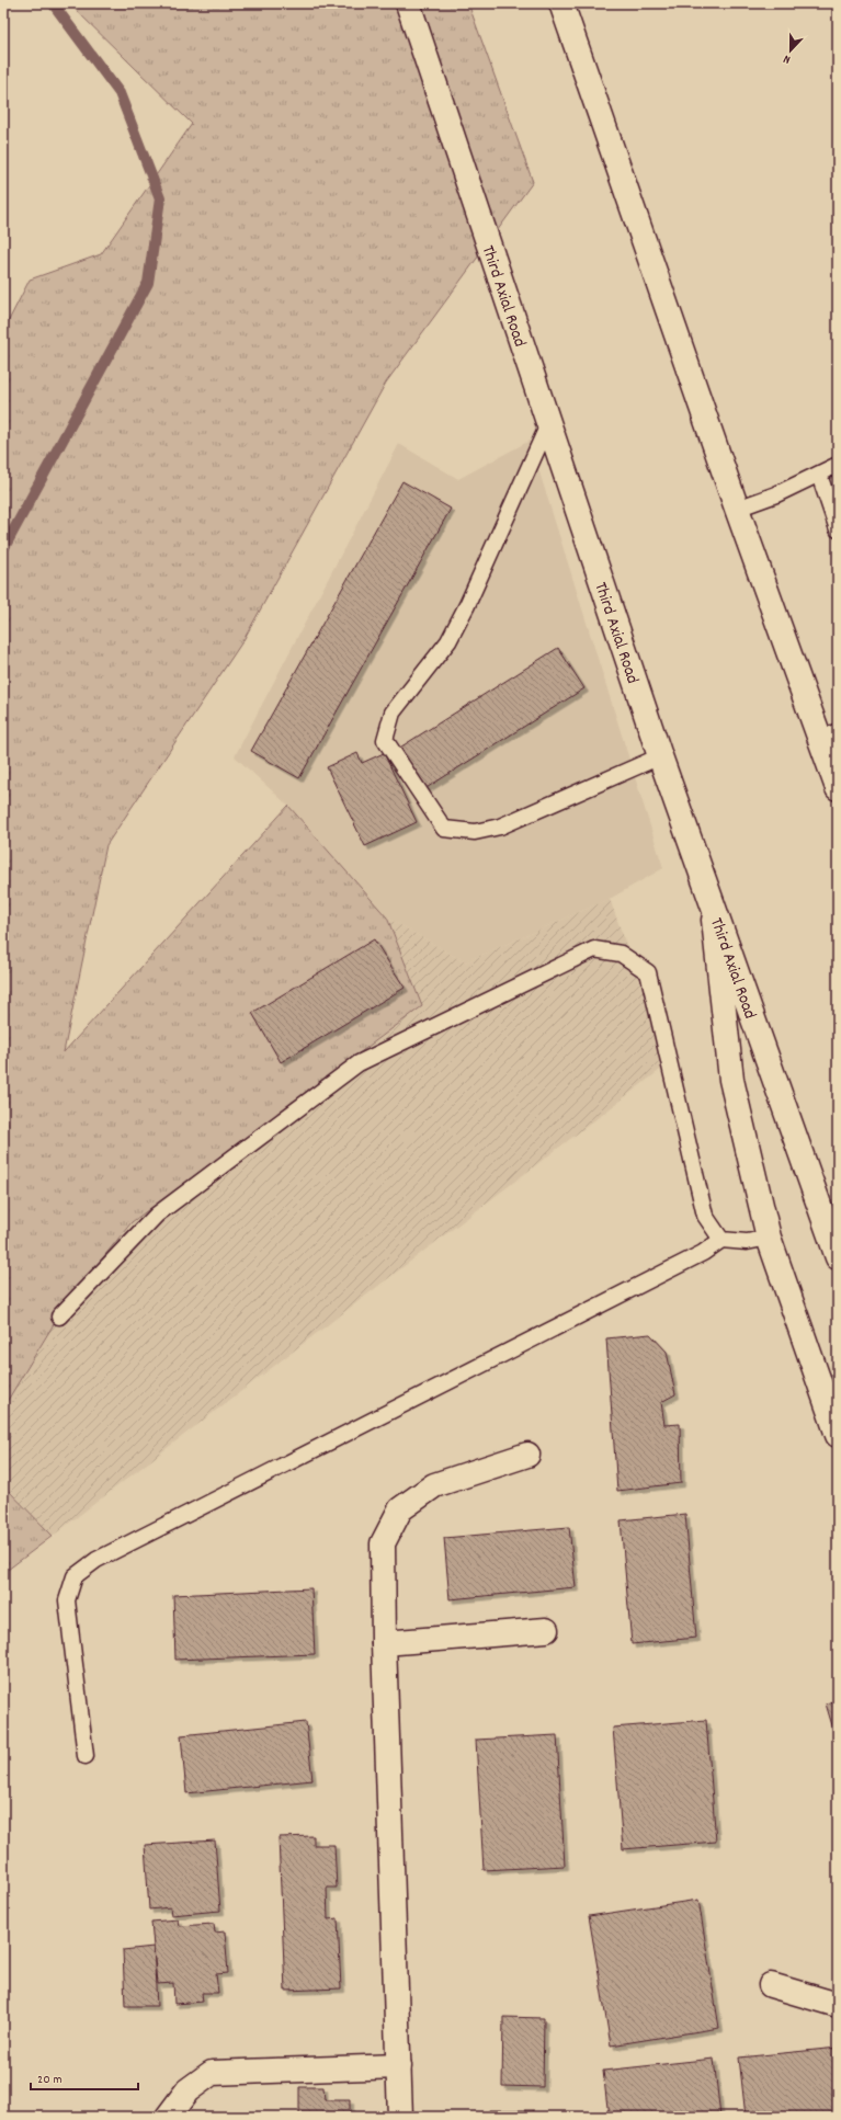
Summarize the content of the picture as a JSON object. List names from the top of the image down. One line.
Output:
{"streets":{"main road":["Third Axial Road"]},"scale_bar":"20 m","north":"bottom"}
